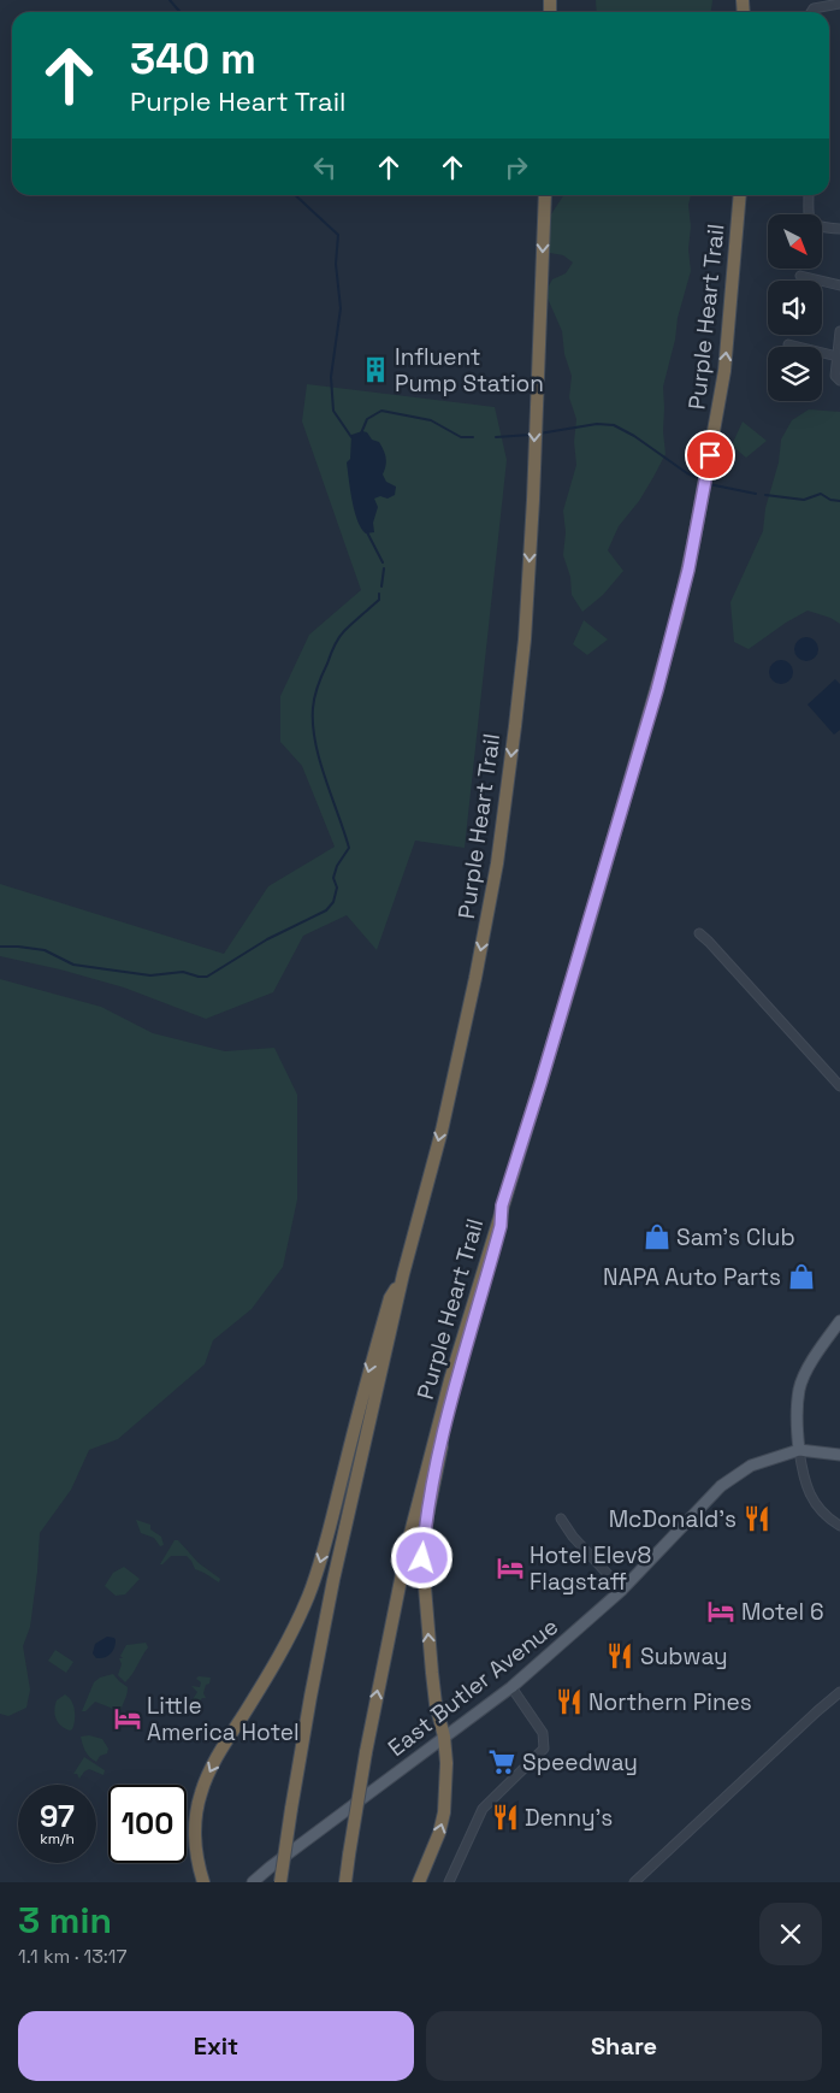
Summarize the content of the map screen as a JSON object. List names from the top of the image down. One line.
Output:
{"streets":{"highway":["Purple Heart Trail"],"main road":["East Butler Avenue"]},"places":{"building":["Influent Pump Station"],"shop":["Sam's Club","NAPA Auto Parts"],"restaurant":["McDonald's","Subway","Northern Pines","Denny's"],"hotel":["Hotel Elev8 Flagstaff","Motel 6","Little America Hotel"],"supermarket":["Speedway"]},"north":"bottom right","page":{"turn":["340 m","Purple Heart Trail"],"speed":"97 km/h","limit":"100","heading":["3 min","1.1 km · 13:17"],"buttons":["Exit","Share"]}}
